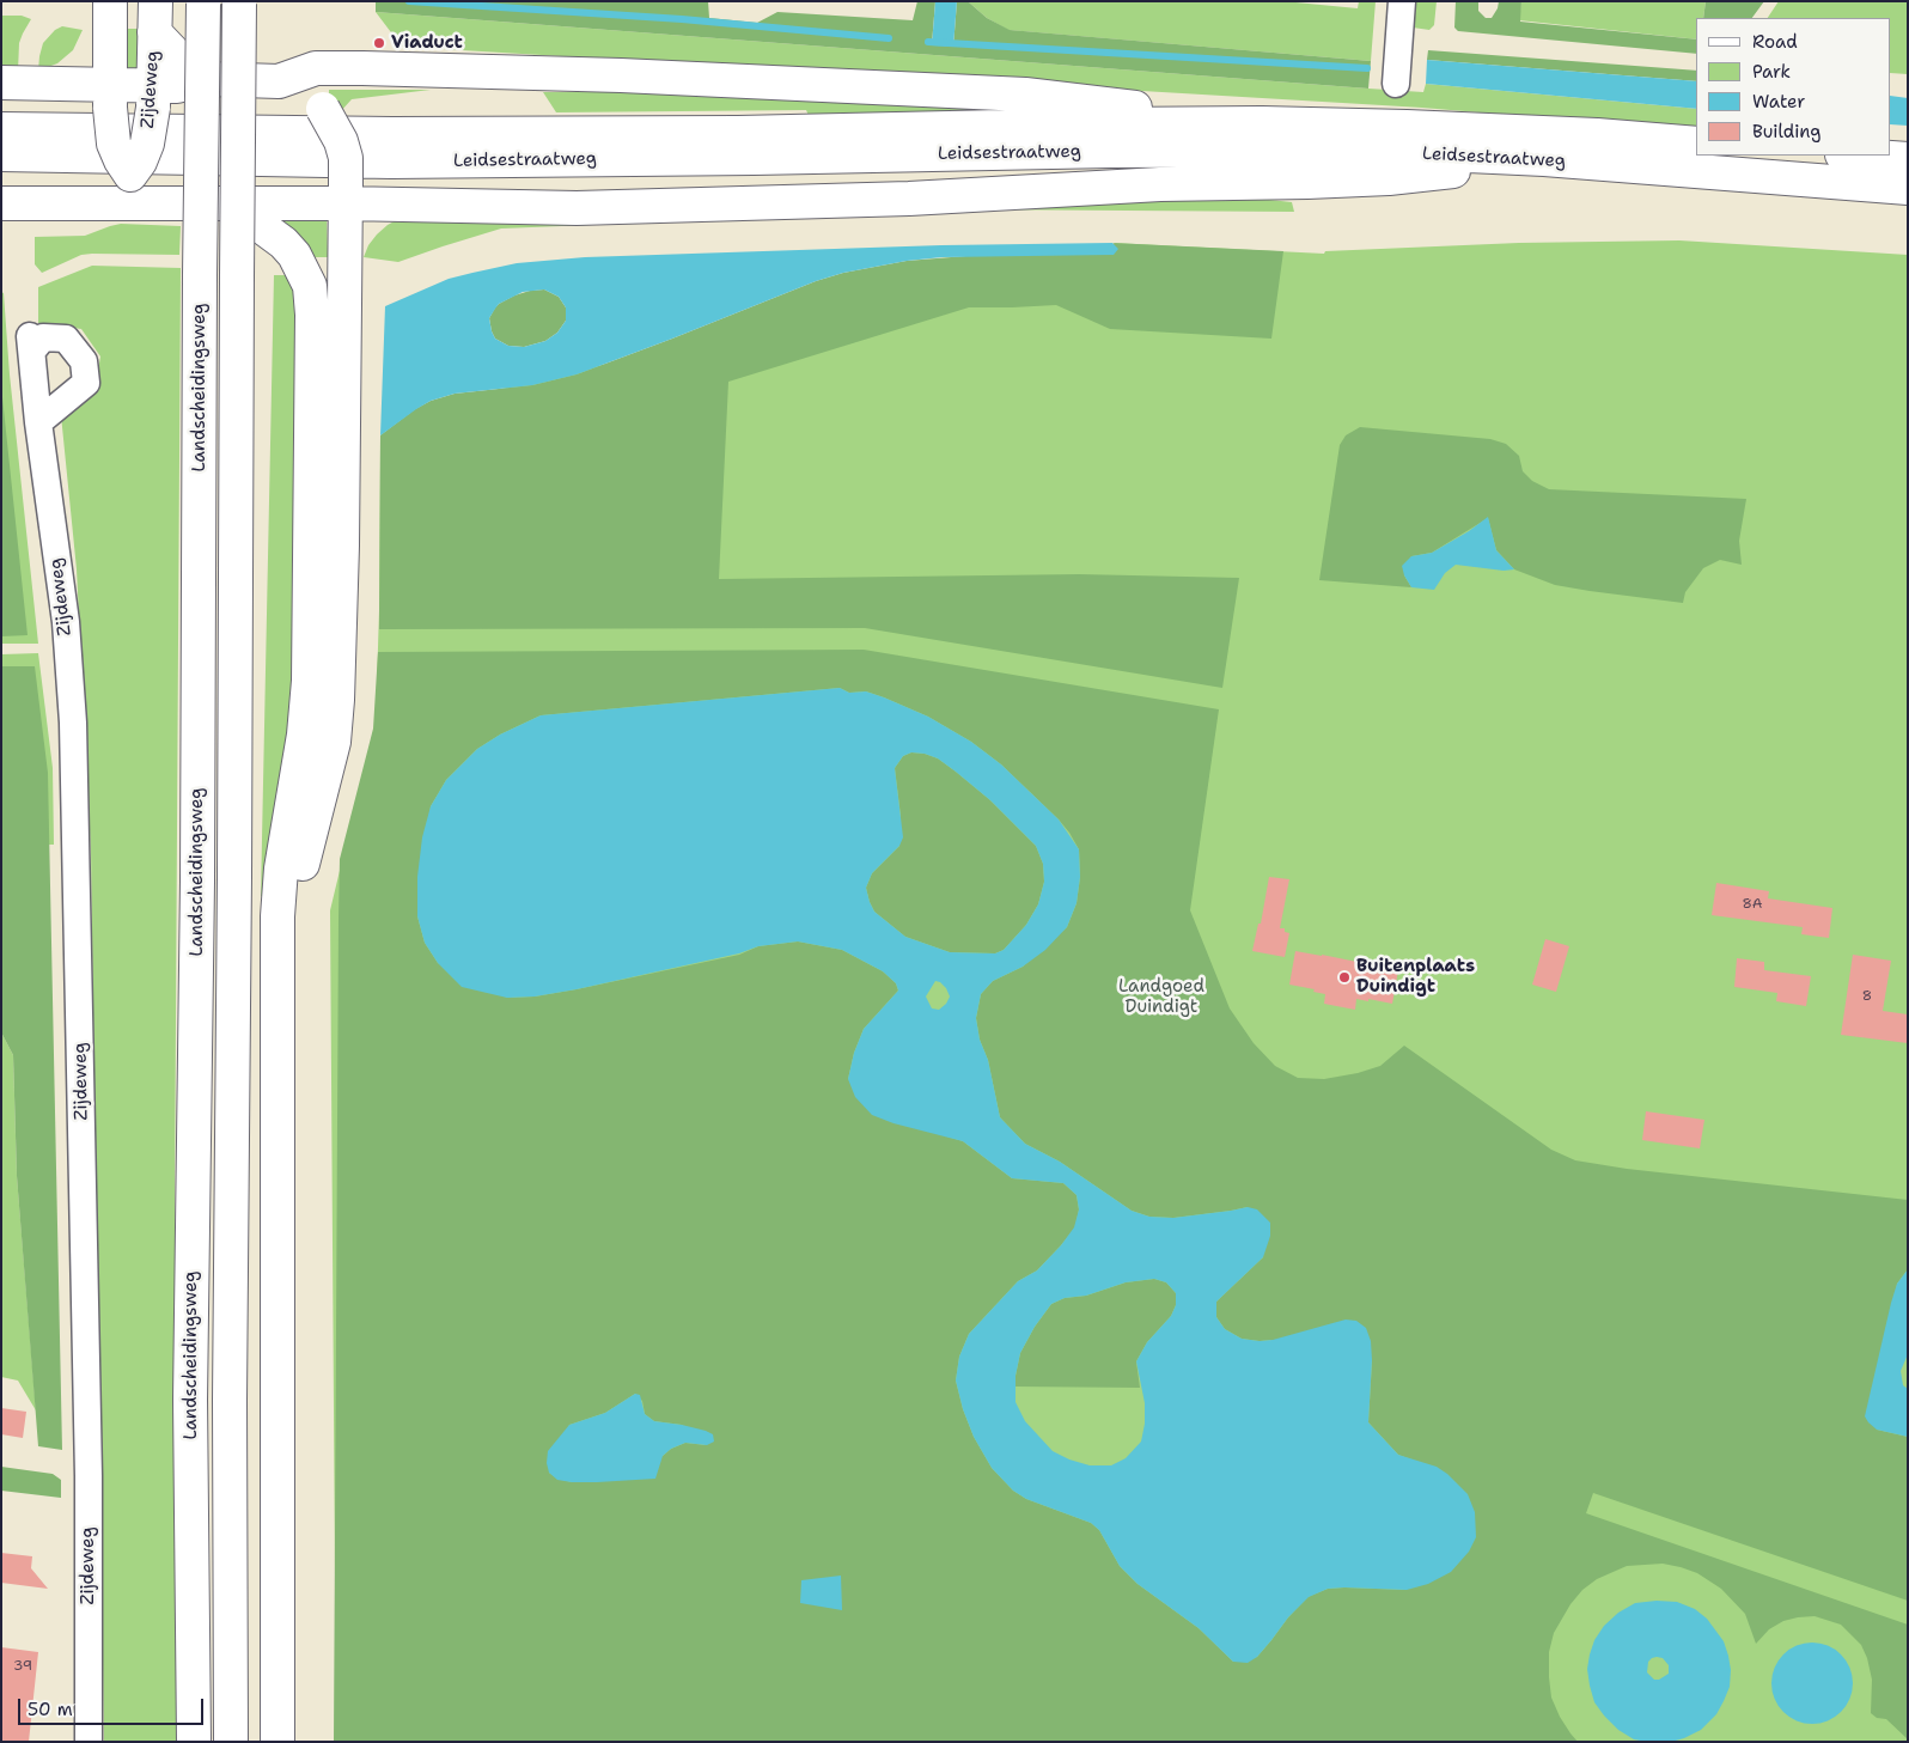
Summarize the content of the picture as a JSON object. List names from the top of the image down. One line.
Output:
{"streets":{"main road":["Zijdeweg","Leidsestraatweg","Landscheidingsweg"]},"crossings":[["Zijdeweg","Leidsestraatweg"]],"parks":["Landgoed Duindigt"],"places":["Viaduct","Buitenplaats Duindigt"],"house_numbers":["8A","8","39"],"legend":["Road","Park","Water","Building"],"scale_bar":"50 m"}
